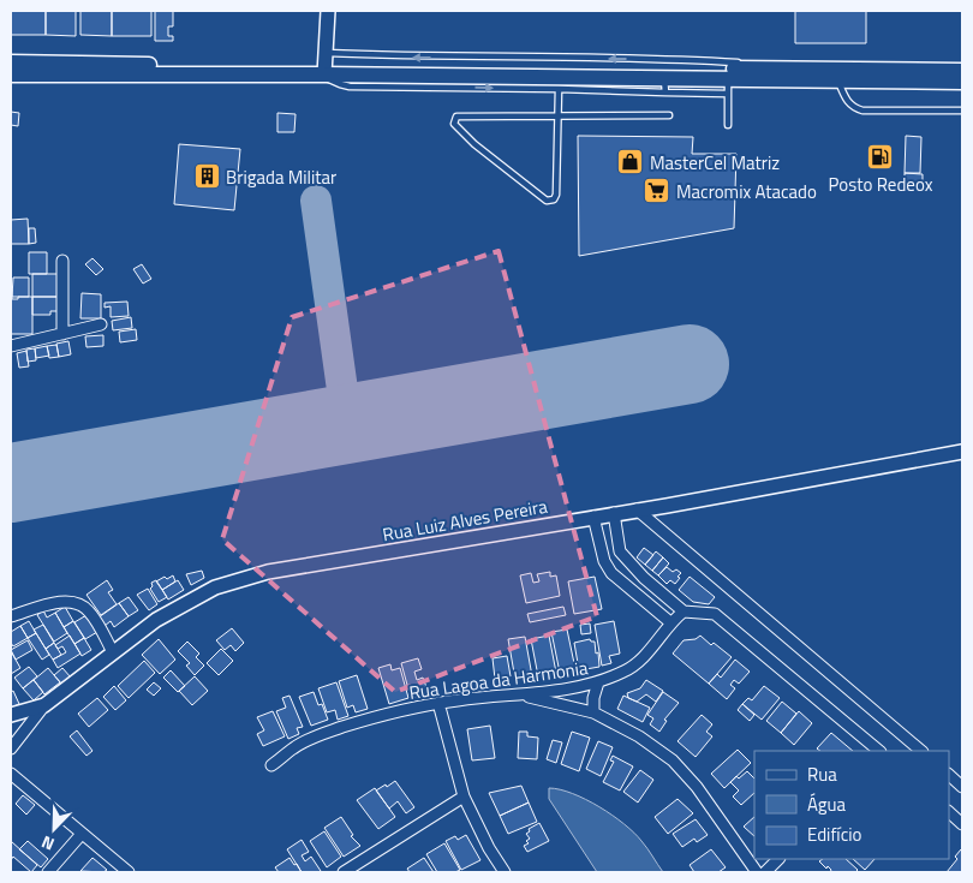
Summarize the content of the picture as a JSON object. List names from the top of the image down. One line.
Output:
{"streets":{"street":["Rua Luiz Alves Pereira","Rua Lagoa da Harmonia"]},"places":{"fuel station":["Posto Redeox"],"shop":["MasterCel Matriz"],"building":["Brigada Militar"],"supermarket":["Macromix Atacado"]},"legend":["Rua","Água","Edifício"],"north":"bottom left"}
